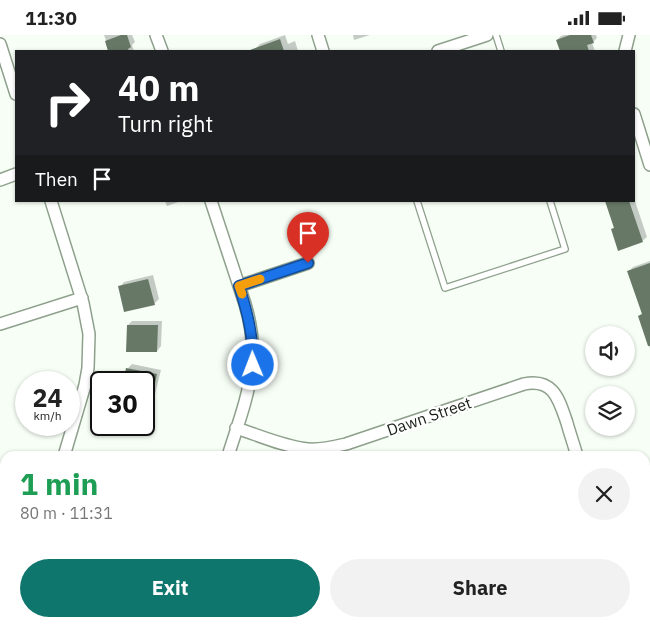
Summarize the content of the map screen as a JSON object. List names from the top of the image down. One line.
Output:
{"streets":{"street":["Dawn Street"]},"page":{"status":"11:30","turn":["40 m","Turn right"],"then":"Then","speed":"24 km/h","limit":"30","heading":["1 min","80 m · 11:31"],"buttons":["Exit","Share"]}}
